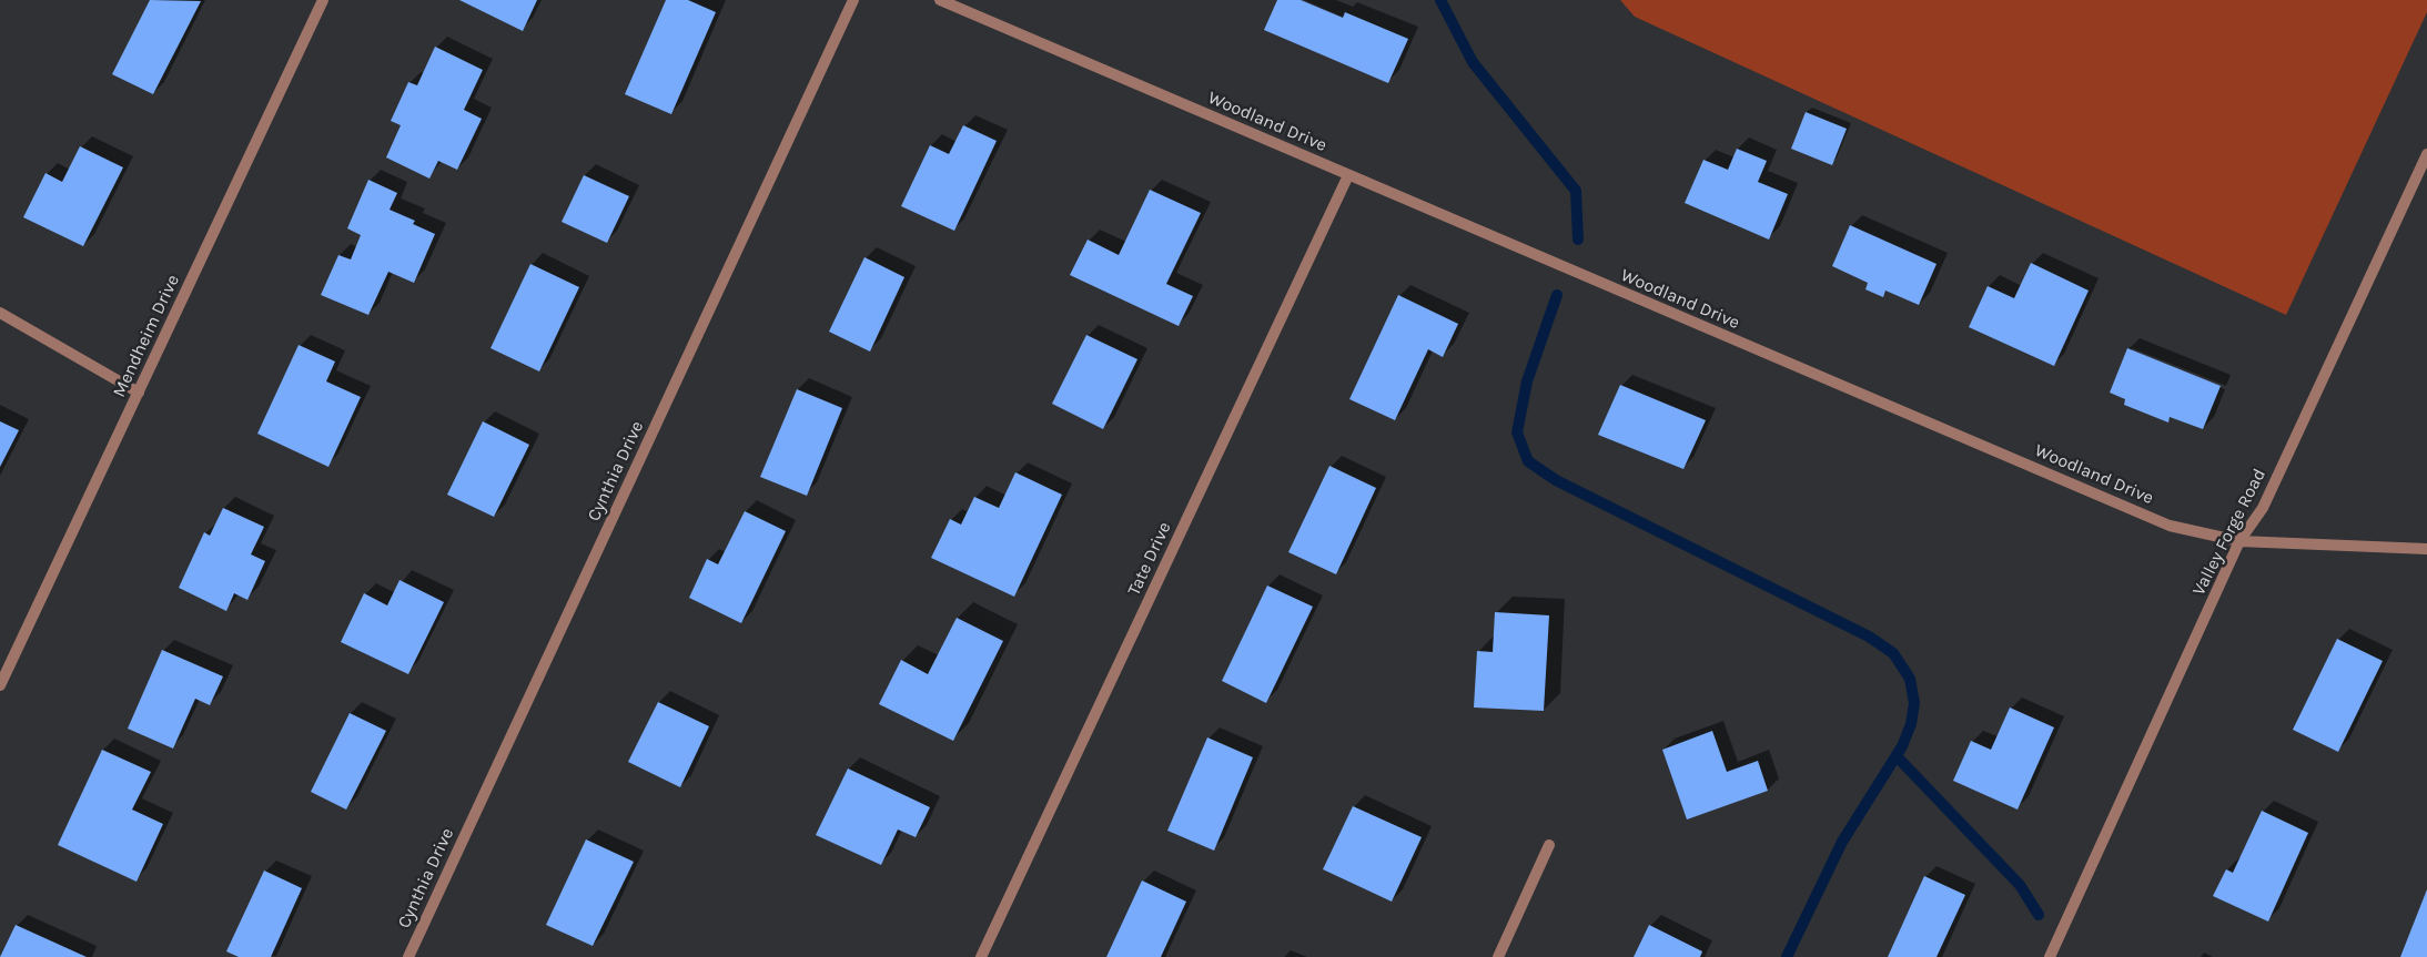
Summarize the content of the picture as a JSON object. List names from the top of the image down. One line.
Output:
{"streets":{"street":["Woodland Drive","Mendheim Drive","Cynthia Drive","Valley Forge Road","Tate Drive"]},"crossings":[["Woodland Drive","Valley Forge Road"],["Woodland Drive","Tate Drive"]]}
